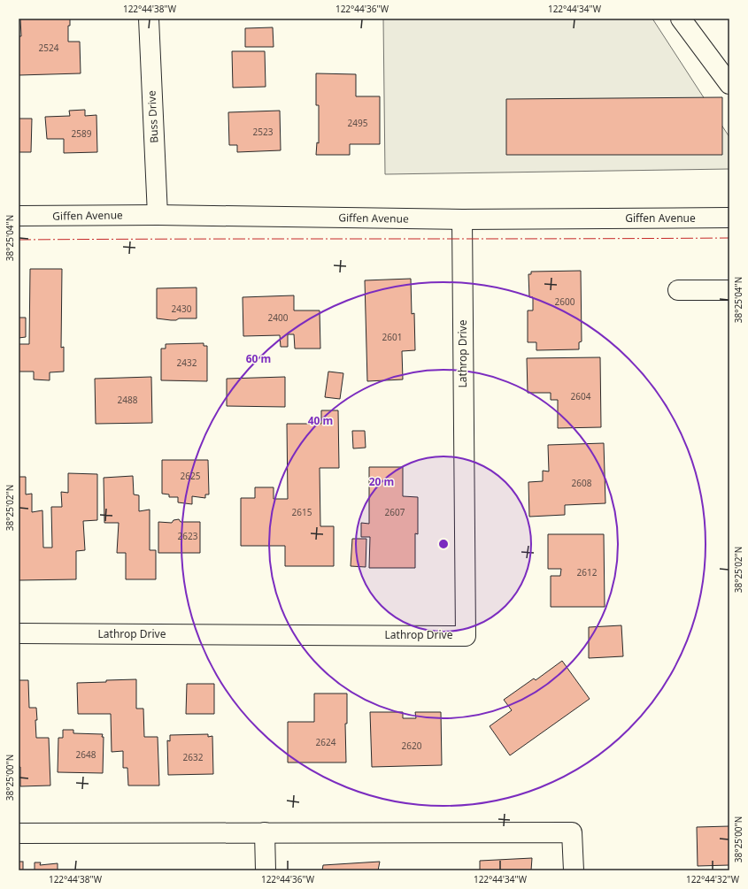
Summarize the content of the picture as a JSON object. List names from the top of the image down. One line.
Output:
{"streets":{"street":["Buss Drive","Giffen Avenue","Lathrop Drive"]},"crossings":[["Buss Drive","Giffen Avenue"],["Giffen Avenue","Lathrop Drive"]],"house_numbers":["2524","2495","2523","2589","2600","2430","2400","2601","2432","2604","2488","2625","2608","2615","2607","2623","2612","2624","2620","2648","2632"],"coordinates":["122°44'38\"W","122°44'36\"W","122°44'34\"W","38°25'04\"N","38°25'02\"N","38°25'00\"N","122°44'32\"W"],"rings":["60 m","40 m","20 m"]}
